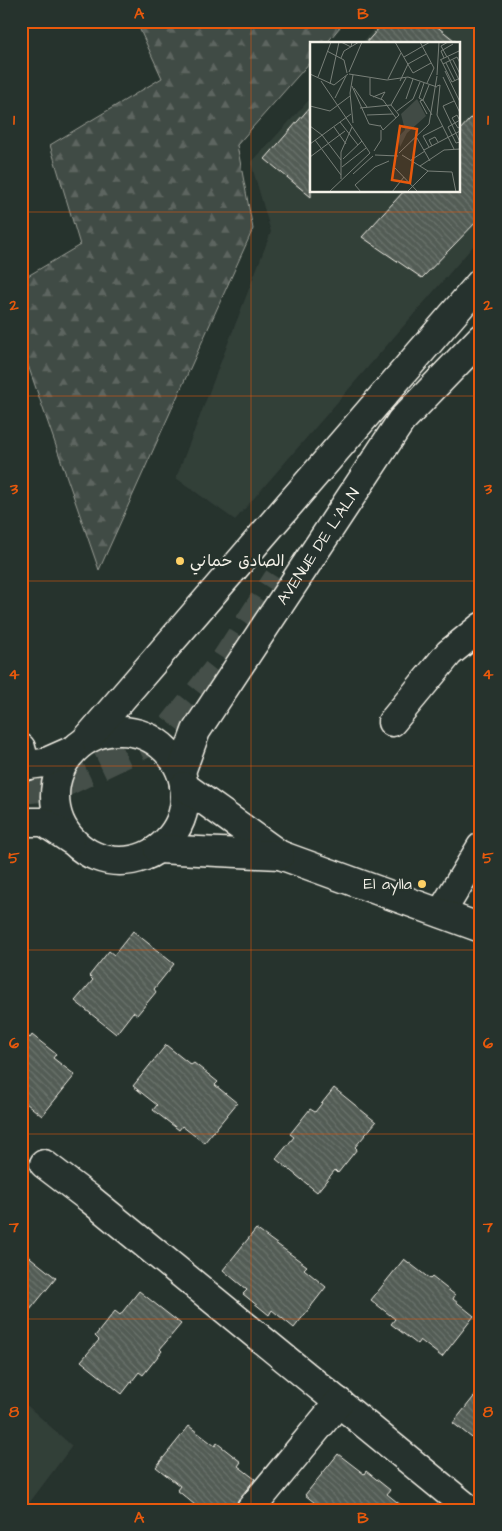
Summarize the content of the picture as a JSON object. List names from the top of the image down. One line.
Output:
{"streets":{"main road":["AVENUE DE L'ALN"]},"places":["الصادق حماني","El aylla"],"grid":{"columns":["A","B"],"rows":["1","2","3","4","5","6","7","8"]}}
